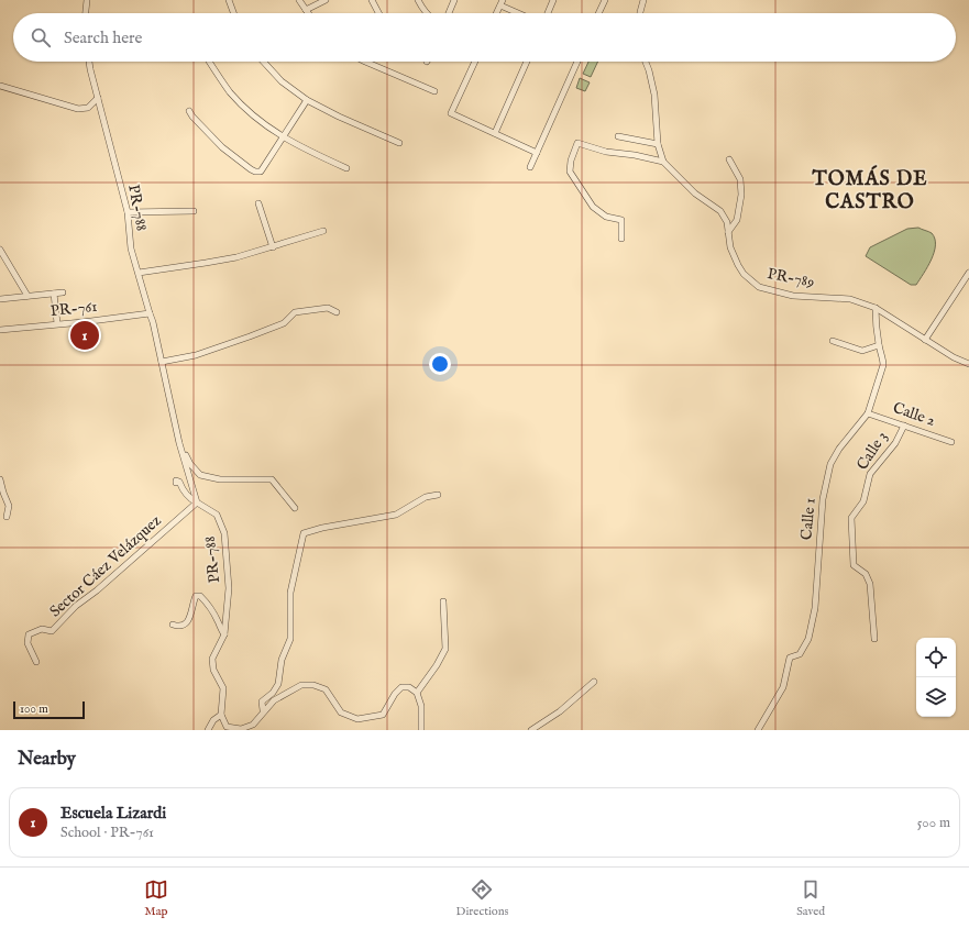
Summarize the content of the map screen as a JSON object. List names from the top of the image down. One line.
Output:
{"streets":{"street":["PR-788","PR-789","PR-761","Calle 2","Calle 3","Calle 1","Sector Cáez Velázquez"]},"crossings":[["PR-788","PR-761"],["PR-788","Sector Cáez Velázquez"],["PR-789","Calle 1"],["Calle 2","Calle 3"],["Calle 2","Calle 1"]],"districts":["TOMÁS DE CASTRO"],"scale_bar":"100 m","page":{"search":"Search here","pins":"1","scale":"100 m","heading":"Nearby","list":[{"mark":"1","name":"Escuela Lizardi","note":"School · PR-761","value":"500 m"}],"nav":["Map","Directions","Saved"]}}
